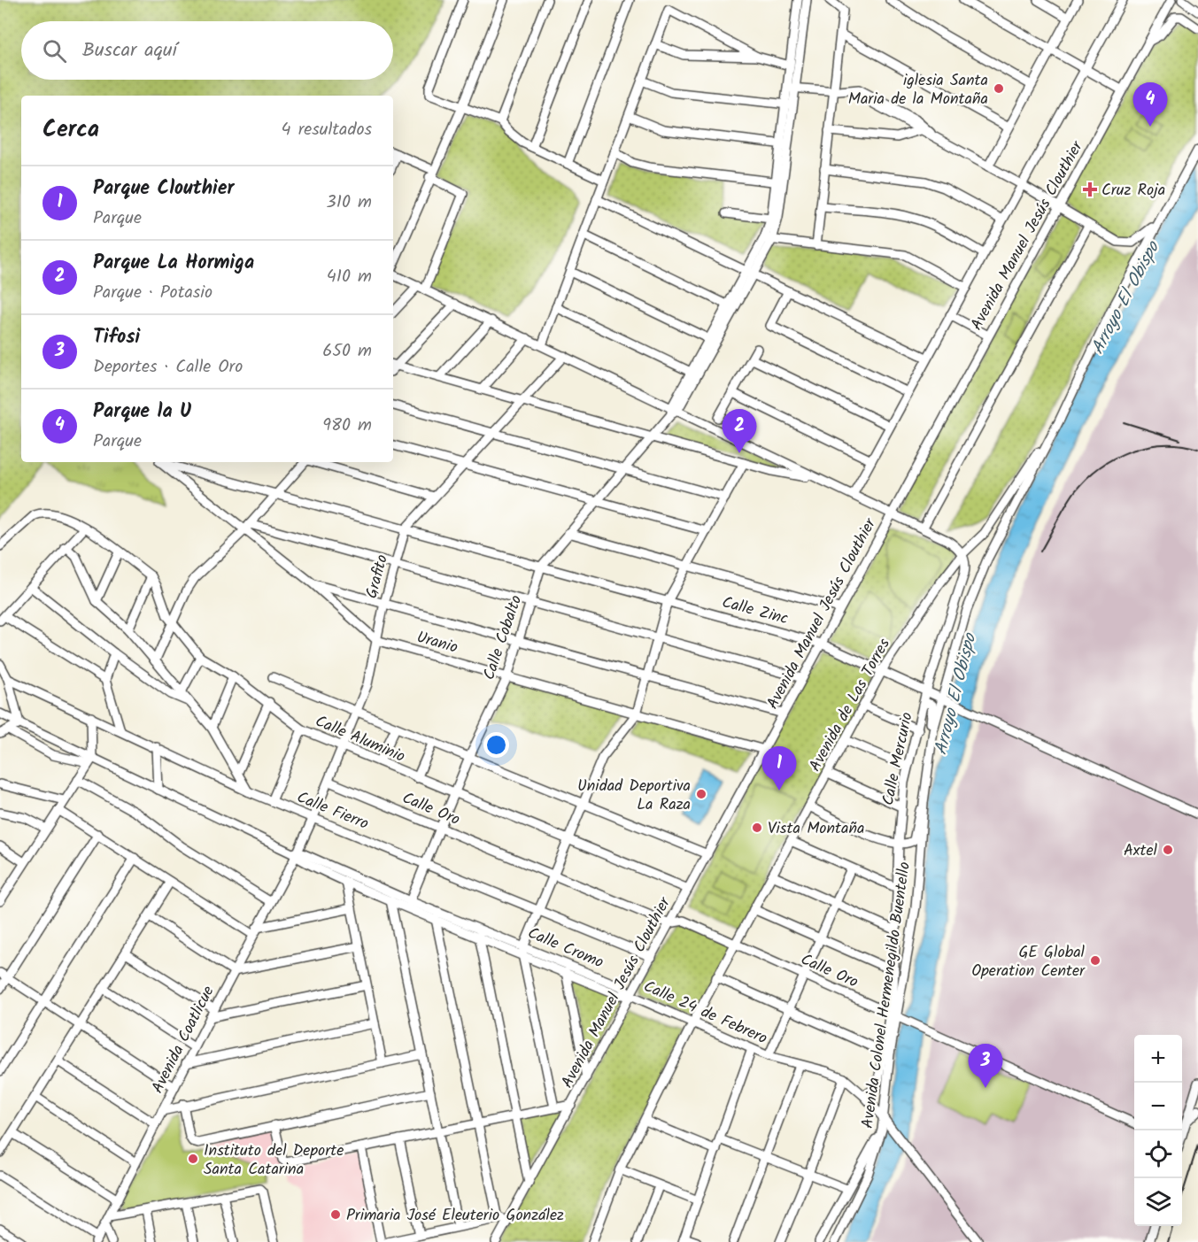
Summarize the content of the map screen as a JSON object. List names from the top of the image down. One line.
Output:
{"streets":{"street":["Avenida Manuel Jesús Clouthier","Grafito","Calle Zinc","Calle Cobalto","Uranio","Avenida de Las Torres","Calle Aluminio","Calle Mercurio","Calle Oro","Calle Fierro","Calle Cromo","Avenida Colonel Hermenegildo Buentello","Calle 24 de Febrero","Avenida Coatlicue"]},"crossings":[["Avenida Manuel Jesús Clouthier","Calle Zinc"],["Avenida Manuel Jesús Clouthier","Uranio"],["Avenida Manuel Jesús Clouthier","Calle Aluminio"],["Avenida Manuel Jesús Clouthier","Calle Oro"],["Avenida Manuel Jesús Clouthier","Calle Fierro"],["Avenida Manuel Jesús Clouthier","Calle Cromo"],["Avenida Manuel Jesús Clouthier","Calle 24 de Febrero"],["Grafito","Calle Zinc"],["Grafito","Uranio"],["Grafito","Calle Aluminio"],["Grafito","Calle Oro"],["Grafito","Calle Fierro"],["Grafito","Calle Cromo"],["Grafito","Avenida Coatlicue"],["Calle Zinc","Calle Cobalto"],["Calle Zinc","Avenida de Las Torres"],["Calle Zinc","Calle Mercurio"],["Calle Zinc","Avenida Colonel Hermenegildo Buentello"],["Calle Cobalto","Uranio"],["Calle Cobalto","Calle Aluminio"],["Calle Cobalto","Calle Oro"],["Calle Cobalto","Calle Fierro"],["Calle Cobalto","Calle Cromo"],["Avenida de Las Torres","Calle Mercurio"],["Avenida de Las Torres","Calle Oro"],["Avenida de Las Torres","Avenida Colonel Hermenegildo Buentello"],["Avenida de Las Torres","Calle 24 de Febrero"],["Calle Mercurio","Calle Oro"],["Calle Mercurio","Avenida Colonel Hermenegildo Buentello"],["Calle Cromo","Calle 24 de Febrero"],["Calle Cromo","Avenida Coatlicue"]],"water":["Arroyo El Obispo"],"places":{"other":["iglesia Santa Maria de la Montaña","Unidad Deportiva La Raza","Vista Montaña","Axtel","GE Global Operation Center","Instituto del Deporte Santa Catarina","Primaria José Eleuterio González"],"health":["Cruz Roja"]},"page":{"search":"Buscar aquí","pins":["4","2","1","3"],"heading":["Cerca","4 resultados"],"list":[{"mark":"1","name":"Parque Clouthier","note":"Parque","value":"310 m"},{"mark":"2","name":"Parque La Hormiga","note":"Parque · Potasio","value":"410 m"},{"mark":"3","name":"Tifosi","note":"Deportes · Calle Oro","value":"650 m"},{"mark":"4","name":"Parque la U","note":"Parque","value":"980 m"}],"map_buttons":["+","−"]}}
